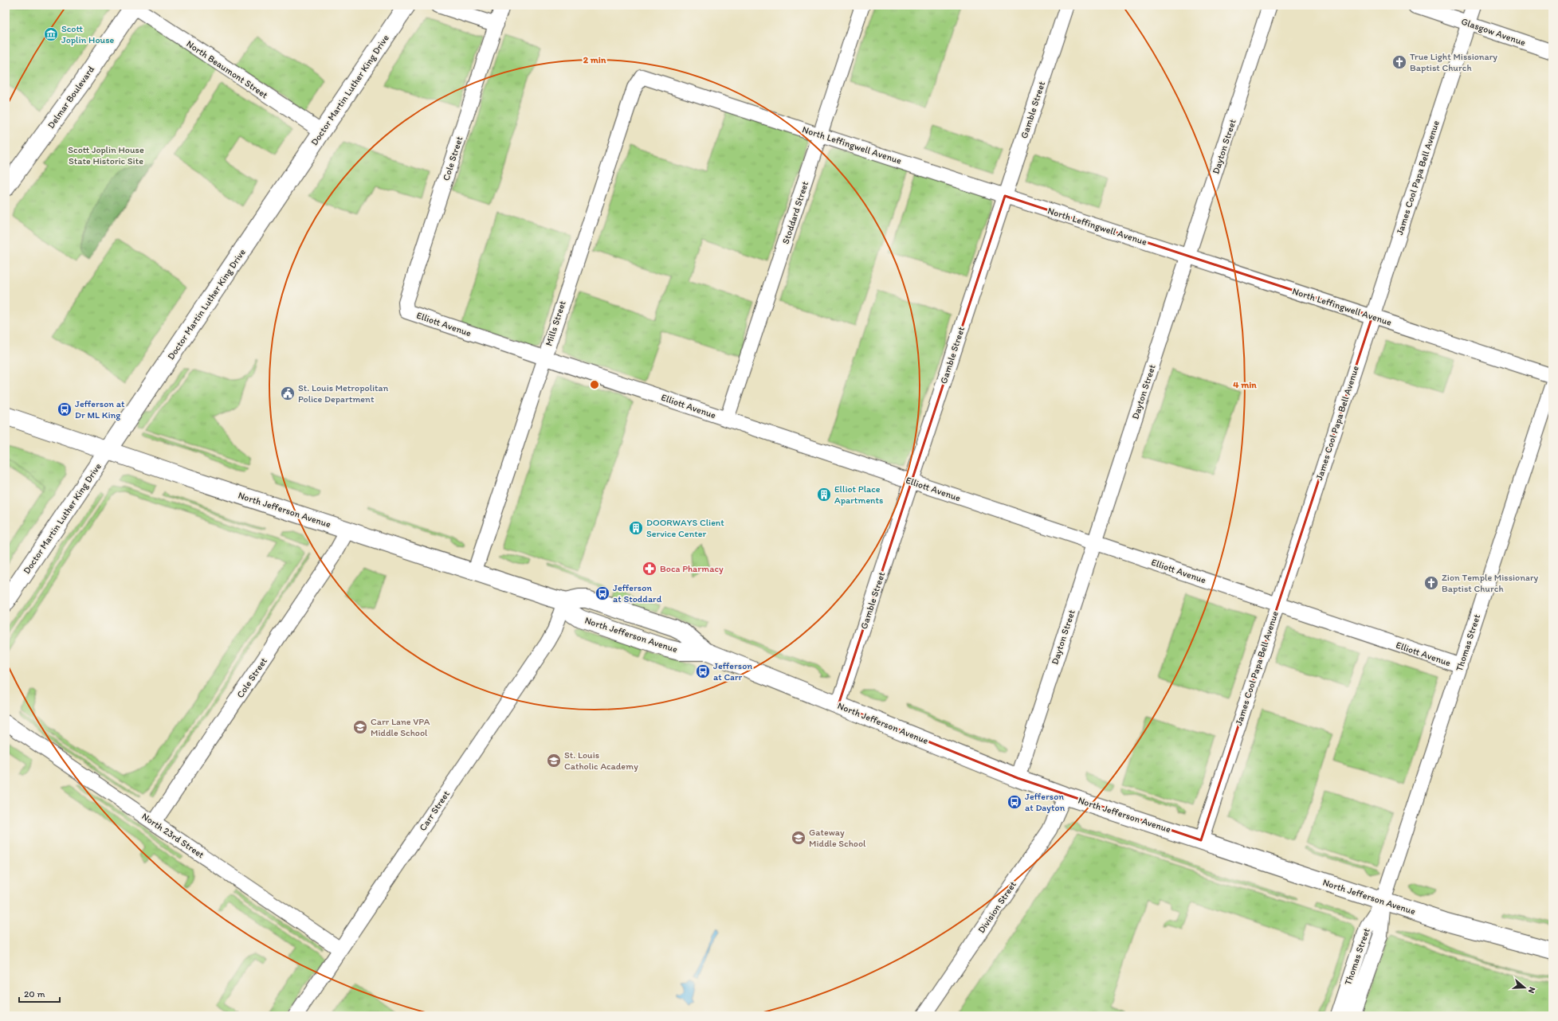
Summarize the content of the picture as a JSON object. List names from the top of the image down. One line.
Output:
{"streets":{"main road":["Doctor Martin Luther King Drive","Delmar Boulevard","North Jefferson Avenue"],"street":["Glasgow Avenue","North Beaumont Street","Gamble Street","North Leffingwell Avenue","Dayton Street","Cole Street","James Cool Papa Bell Avenue","Stoddard Street","Mills Street","Elliott Avenue","Thomas Street","Carr Street","North 23rd Street","Division Street"]},"crossings":[["Glasgow Avenue","James Cool Papa Bell Avenue"],["North Beaumont Street","Doctor Martin Luther King Drive"],["North Beaumont Street","Delmar Boulevard"],["Doctor Martin Luther King Drive","North Jefferson Avenue"],["Gamble Street","North Leffingwell Avenue"],["Gamble Street","Elliott Avenue"],["Gamble Street","North Jefferson Avenue"],["North Leffingwell Avenue","Dayton Street"],["North Leffingwell Avenue","James Cool Papa Bell Avenue"],["North Leffingwell Avenue","Stoddard Street"],["North Leffingwell Avenue","Mills Street"],["Dayton Street","Elliott Avenue"],["Dayton Street","North Jefferson Avenue"],["Cole Street","Elliott Avenue"],["Cole Street","North Jefferson Avenue"],["Cole Street","North 23rd Street"],["James Cool Papa Bell Avenue","Elliott Avenue"],["James Cool Papa Bell Avenue","North Jefferson Avenue"],["Stoddard Street","Elliott Avenue"],["Mills Street","Elliott Avenue"],["Mills Street","North Jefferson Avenue"],["Elliott Avenue","Thomas Street"],["North Jefferson Avenue","Thomas Street"],["North Jefferson Avenue","Carr Street"],["North Jefferson Avenue","Division Street"],["Carr Street","North 23rd Street"]],"parks":["Scott Joplin House State Historic Site"],"places":{"museum":["Scott Joplin House"],"church":["True Light Missionary Baptist Church","Zion Temple Missionary Baptist Church"],"public building":["St. Louis Metropolitan Police Department"],"bus stop":["Jefferson at Dr ML King","Jefferson at Stoddard","Jefferson at Carr","Jefferson at Dayton"],"building":["Elliot Place Apartments","DOORWAYS Client Service Center"],"pharmacy":["Boca Pharmacy"],"school or university":["Carr Lane VPA Middle School","St. Louis Catholic Academy","Gateway Middle School"]},"scale_bar":"20 m","north":"right","rings":["2 min","4 min"]}
